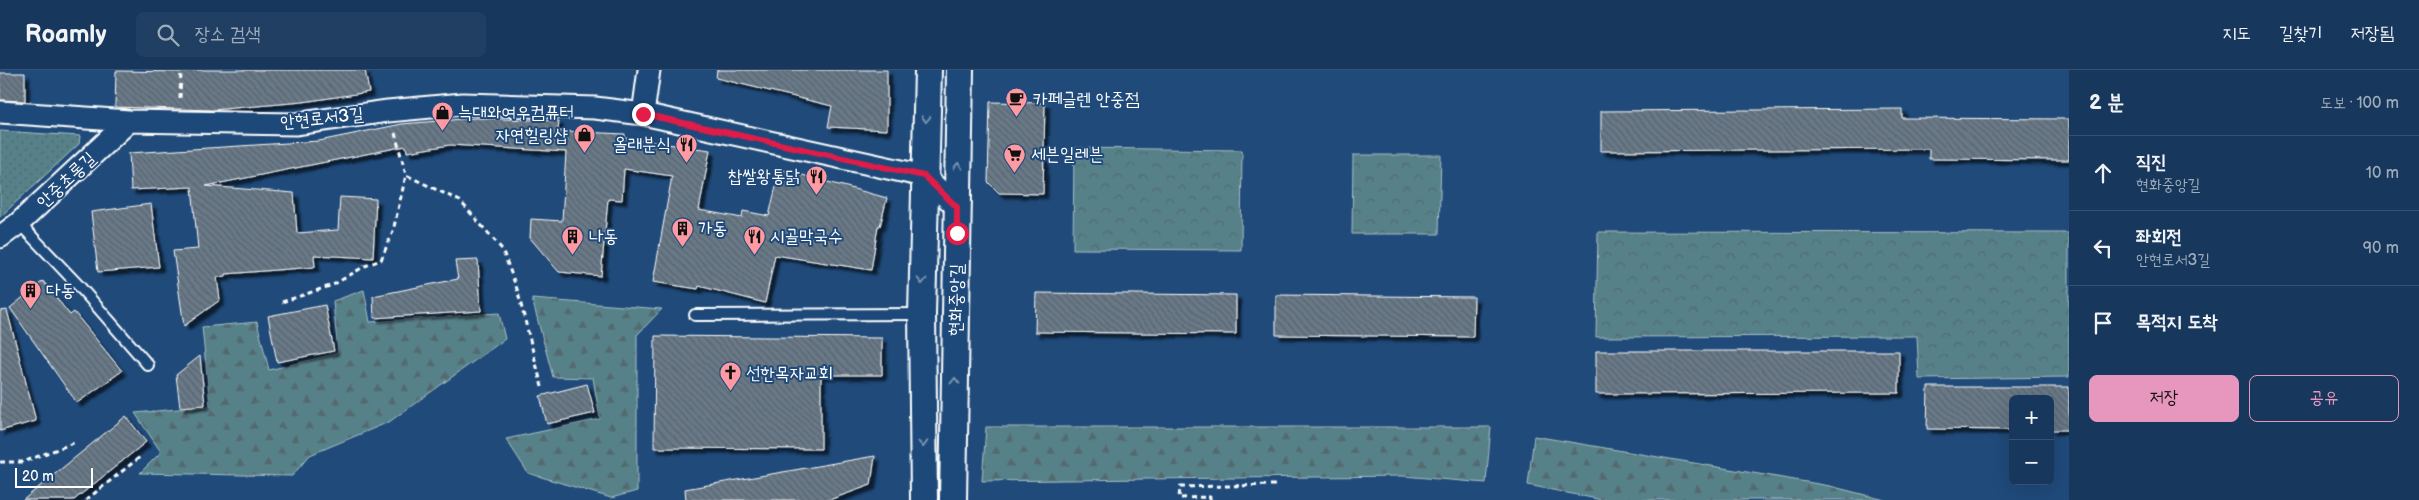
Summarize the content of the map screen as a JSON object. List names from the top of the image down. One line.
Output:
{"streets":{"street":["안현로서3길","안중초롱길","현화중앙길"]},"crossings":[["안현로서3길","안중초롱길"]],"places":{"cafe":["카페글렌 안중점"],"shop":["늑대와여우컴퓨터","자연힐링샵"],"restaurant":["올래분식","찹쌀왕통닭","시골막국수"],"supermarket":["세븐일레븐"],"building":["가동","나동","다동"],"church":["선한목자교회"]},"scale_bar":"20 m","page":{"header":"Roamly","search":"장소 검색","nav":["지도","길찾기","저장됨"],"heading":["2 분","도보 · 100 m"],"list":[["직진","현화중앙길","10 m"],["좌회전","안현로서3길","90 m"],"목적지 도착"],"buttons":["저장","공유"],"map_buttons":["+","−"],"scale":"20 m"}}
